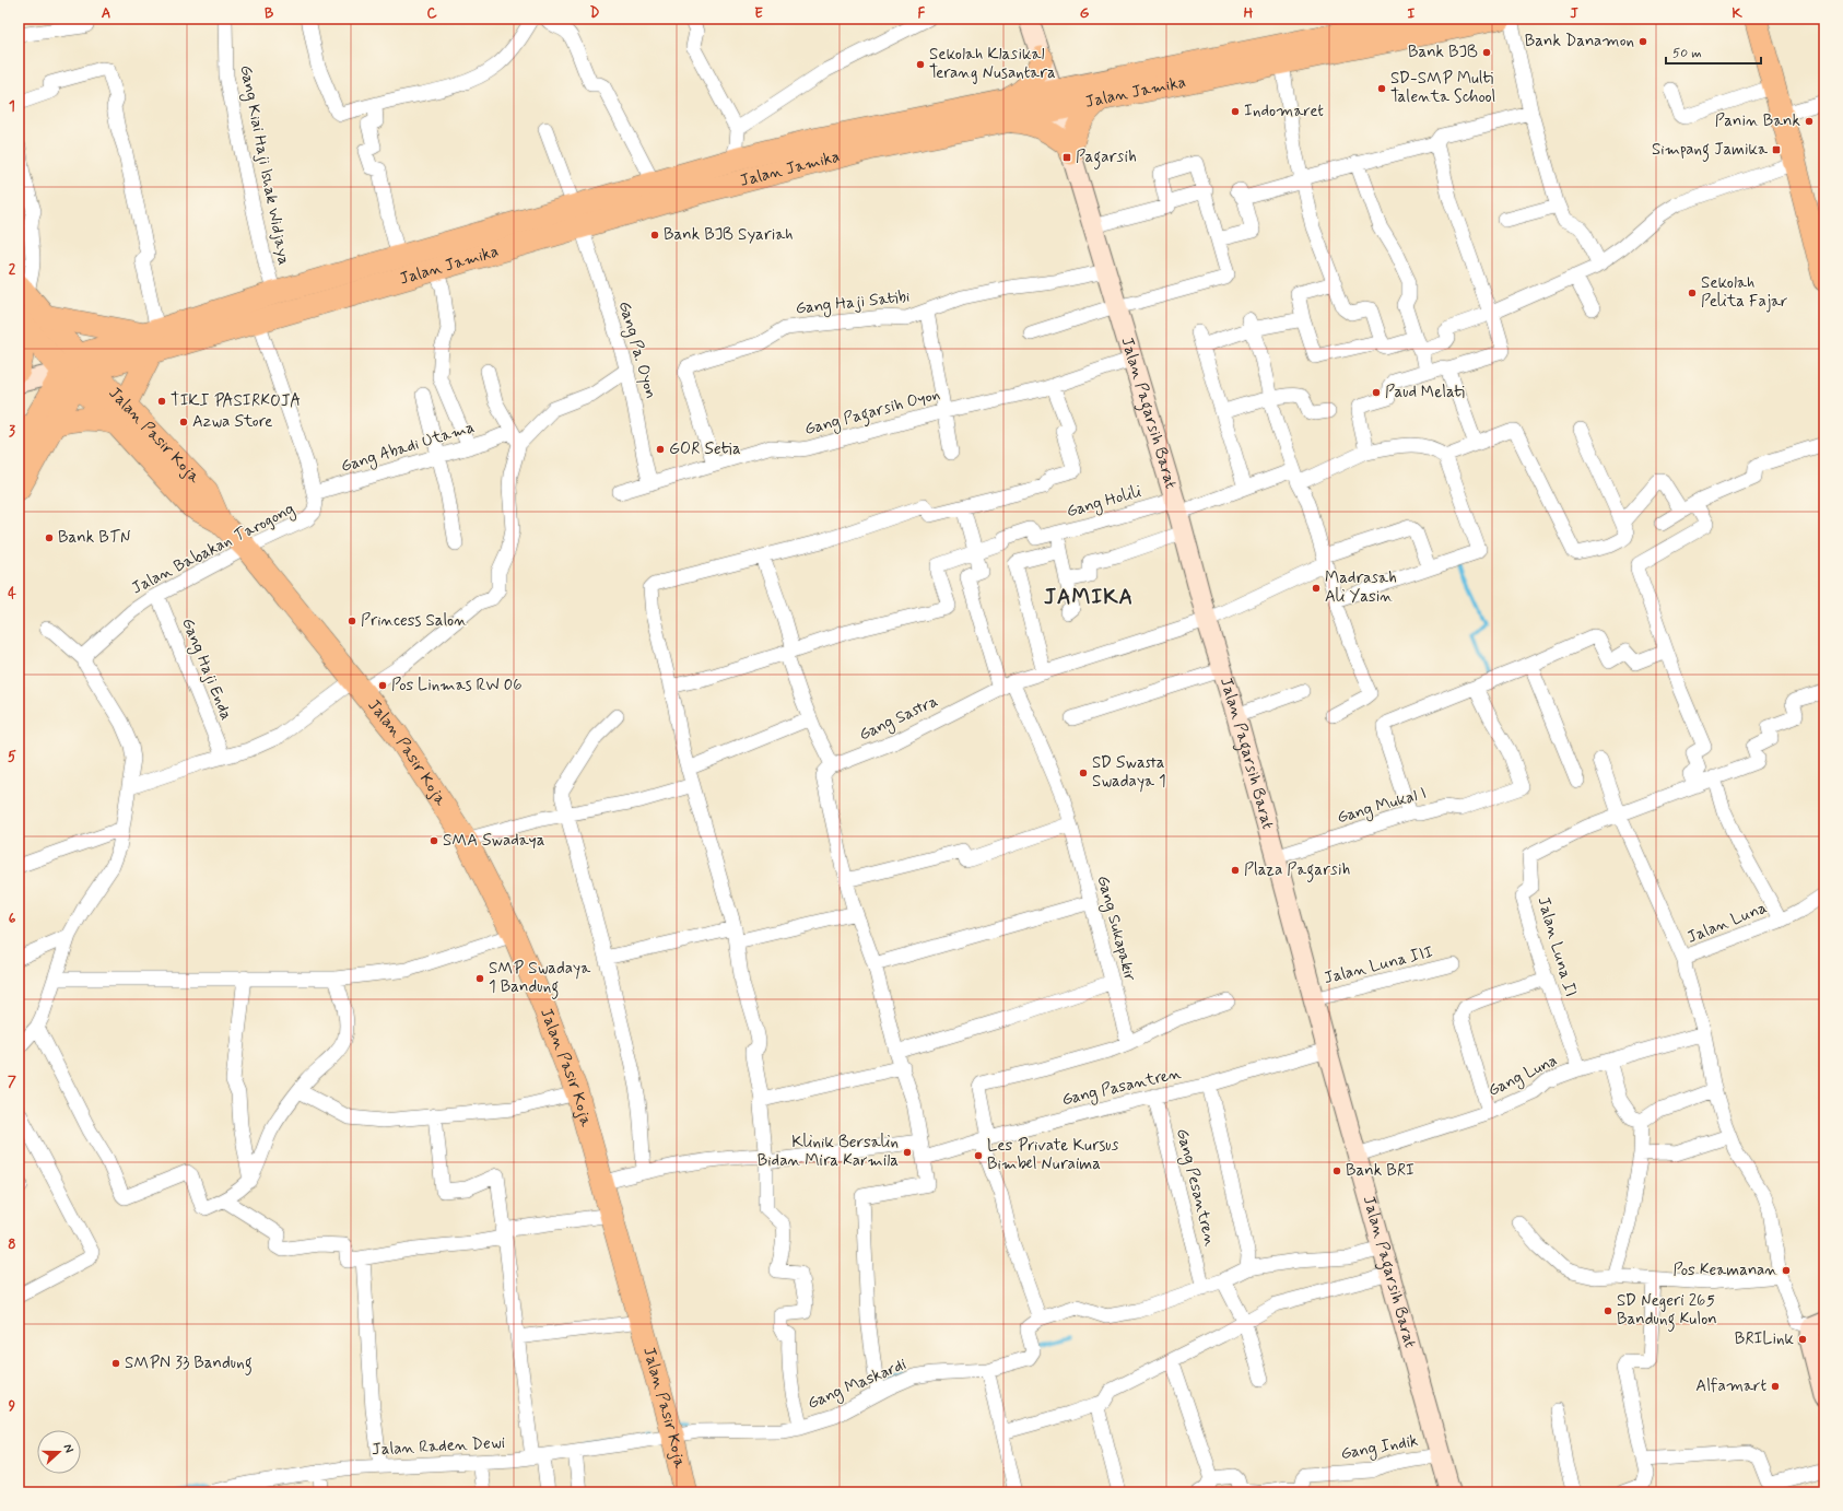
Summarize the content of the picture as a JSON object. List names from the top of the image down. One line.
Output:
{"streets":{"main road":["Jalan Jamika","Jalan Pasir Koja"],"street":["Gang Kiai Haji Ishak Widjaya","Gang Haji Satibi","Gang Pa. Oyon","Gang Pagarsih Oyon","Jalan Pagarsih Barat","Gang Abadi Utama","Gang Holili","Jalan Babakan Tarogong","Gang Haji Enda","Gang Sastra","Gang Mukal I","Jalan Luna","Gang Sukapakir","Jalan Luna II","Jalan Luna III","Gang Luna","Gang Pasantren","Gang Pesantren","Gang Maskardi","Jalan Raden Dewi","Gang Indik"]},"crossings":[["Jalan Jamika","Gang Kiai Haji Ishak Widjaya"],["Jalan Jamika","Gang Pa. Oyon"],["Jalan Jamika","Jalan Pagarsih Barat"],["Jalan Jamika","Jalan Pasir Koja"],["Jalan Jamika","Jalan Babakan Tarogong"],["Gang Haji Satibi","Gang Pagarsih Oyon"],["Gang Haji Satibi","Jalan Pagarsih Barat"],["Gang Pa. Oyon","Gang Pagarsih Oyon"],["Gang Pagarsih Oyon","Jalan Pagarsih Barat"],["Jalan Pagarsih Barat","Gang Holili"],["Jalan Pagarsih Barat","Gang Sastra"],["Jalan Pagarsih Barat","Gang Mukal I"],["Jalan Pagarsih Barat","Jalan Luna III"],["Jalan Pagarsih Barat","Gang Luna"],["Jalan Pagarsih Barat","Gang Pasantren"],["Jalan Pagarsih Barat","Gang Indik"],["Jalan Pasir Koja","Jalan Babakan Tarogong"],["Jalan Pasir Koja","Gang Maskardi"],["Jalan Pasir Koja","Jalan Raden Dewi"],["Gang Abadi Utama","Jalan Babakan Tarogong"],["Gang Holili","Gang Sukapakir"],["Jalan Babakan Tarogong","Gang Haji Enda"],["Gang Sastra","Gang Sukapakir"],["Jalan Luna","Gang Luna"],["Jalan Luna II","Gang Luna"],["Gang Pasantren","Gang Pesantren"],["Gang Maskardi","Jalan Raden Dewi"]],"districts":["JAMIKA"],"places":{"other":["Bank Danamon","Bank BJB","Sekolah Klasikal Terang Nusantara","SD-SMP Multi Talenta School","Indomaret","Panin Bank","Bank BJB Syariah","Sekolah Pelita Fajar","Paud Melati","TIKI PASIRKOJA","Azwa Store","GOR Setia","Bank BTN","Madrasah Ali Yasin","Princess Salon","Pos Linmas RW 06","SD Swasta Swadaya 1","SMA Swadaya","Plaza Pagarsih","SMP Swadaya 1 Bandung","Klinik Bersalin Bidan Mira Karmila","Les Private Kursus Bimbel Nuraima","Bank BRI","Pos Keamanan","SD Negeri 265 Bandung Kulon","BRILink","SMPN 33 Bandung","Alfamart"],"transit":["Simpang Jamika","Pagarsih"]},"scale_bar":"50 m","north":"right","grid":{"columns":["A","B","C","D","E","F","G","H","I","J","K"],"rows":["1","2","3","4","5","6","7","8","9"]}}
